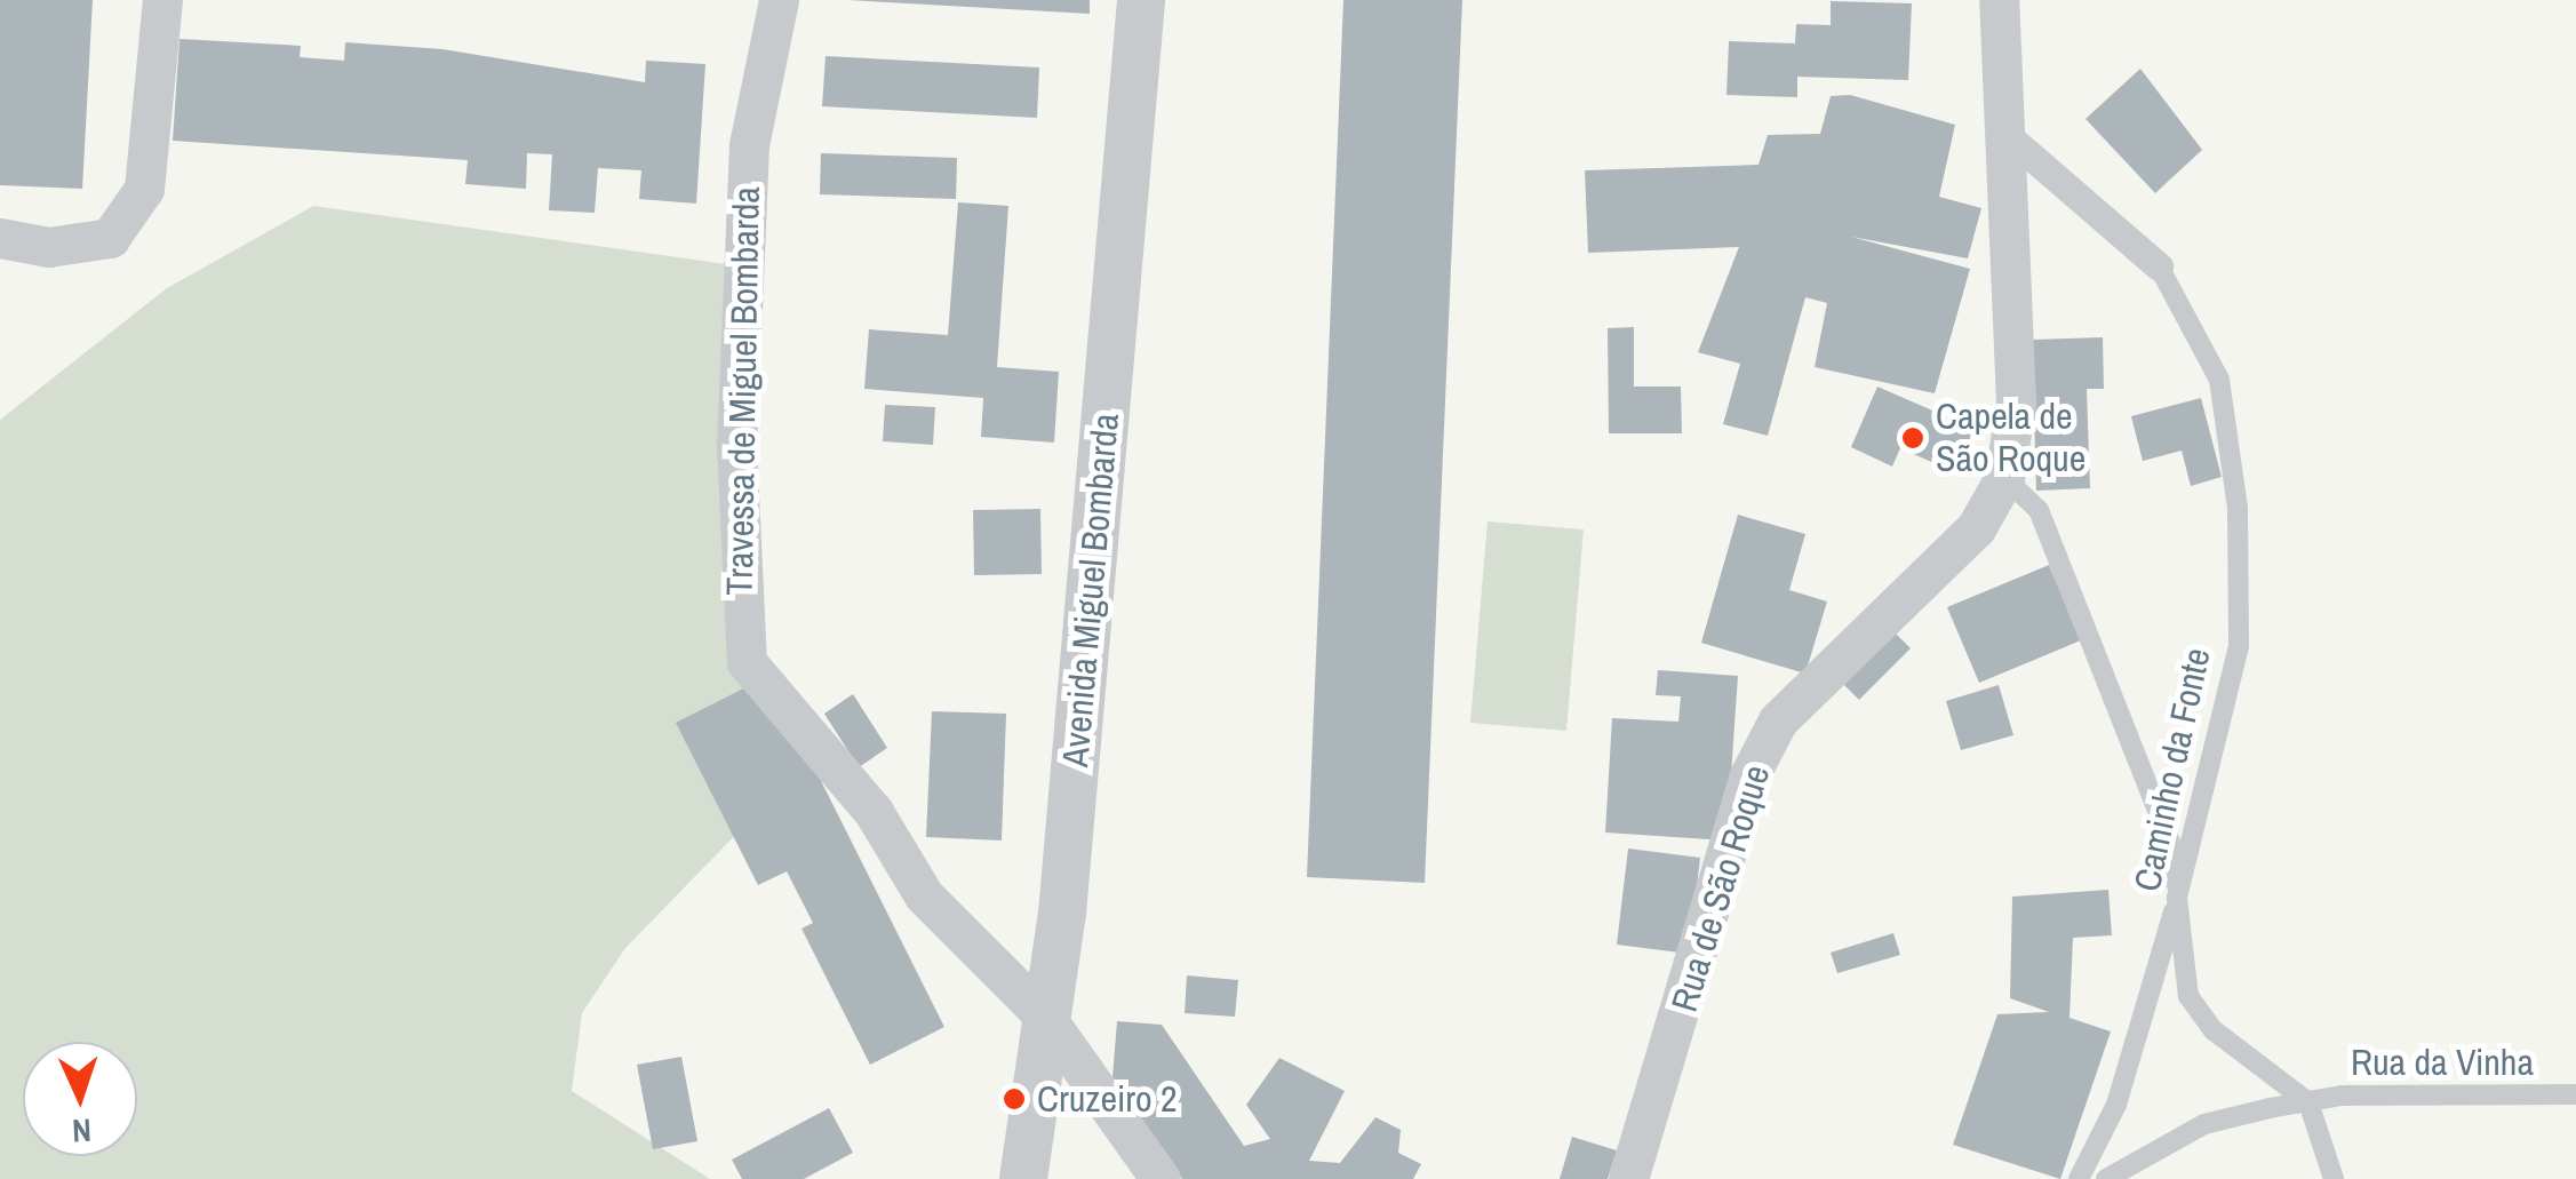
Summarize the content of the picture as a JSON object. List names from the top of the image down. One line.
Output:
{"streets":{"street":["Travessa de Miguel Bombarda","Avenida Miguel Bombarda","Caminho da Fonte","Rua de São Roque"],"lane":["Rua da Vinha"]},"crossings":[["Travessa de Miguel Bombarda","Avenida Miguel Bombarda"],["Caminho da Fonte","Rua de São Roque"],["Caminho da Fonte","Rua da Vinha"]],"places":["Capela de São Roque","Cruzeiro 2"],"north":"bottom"}
